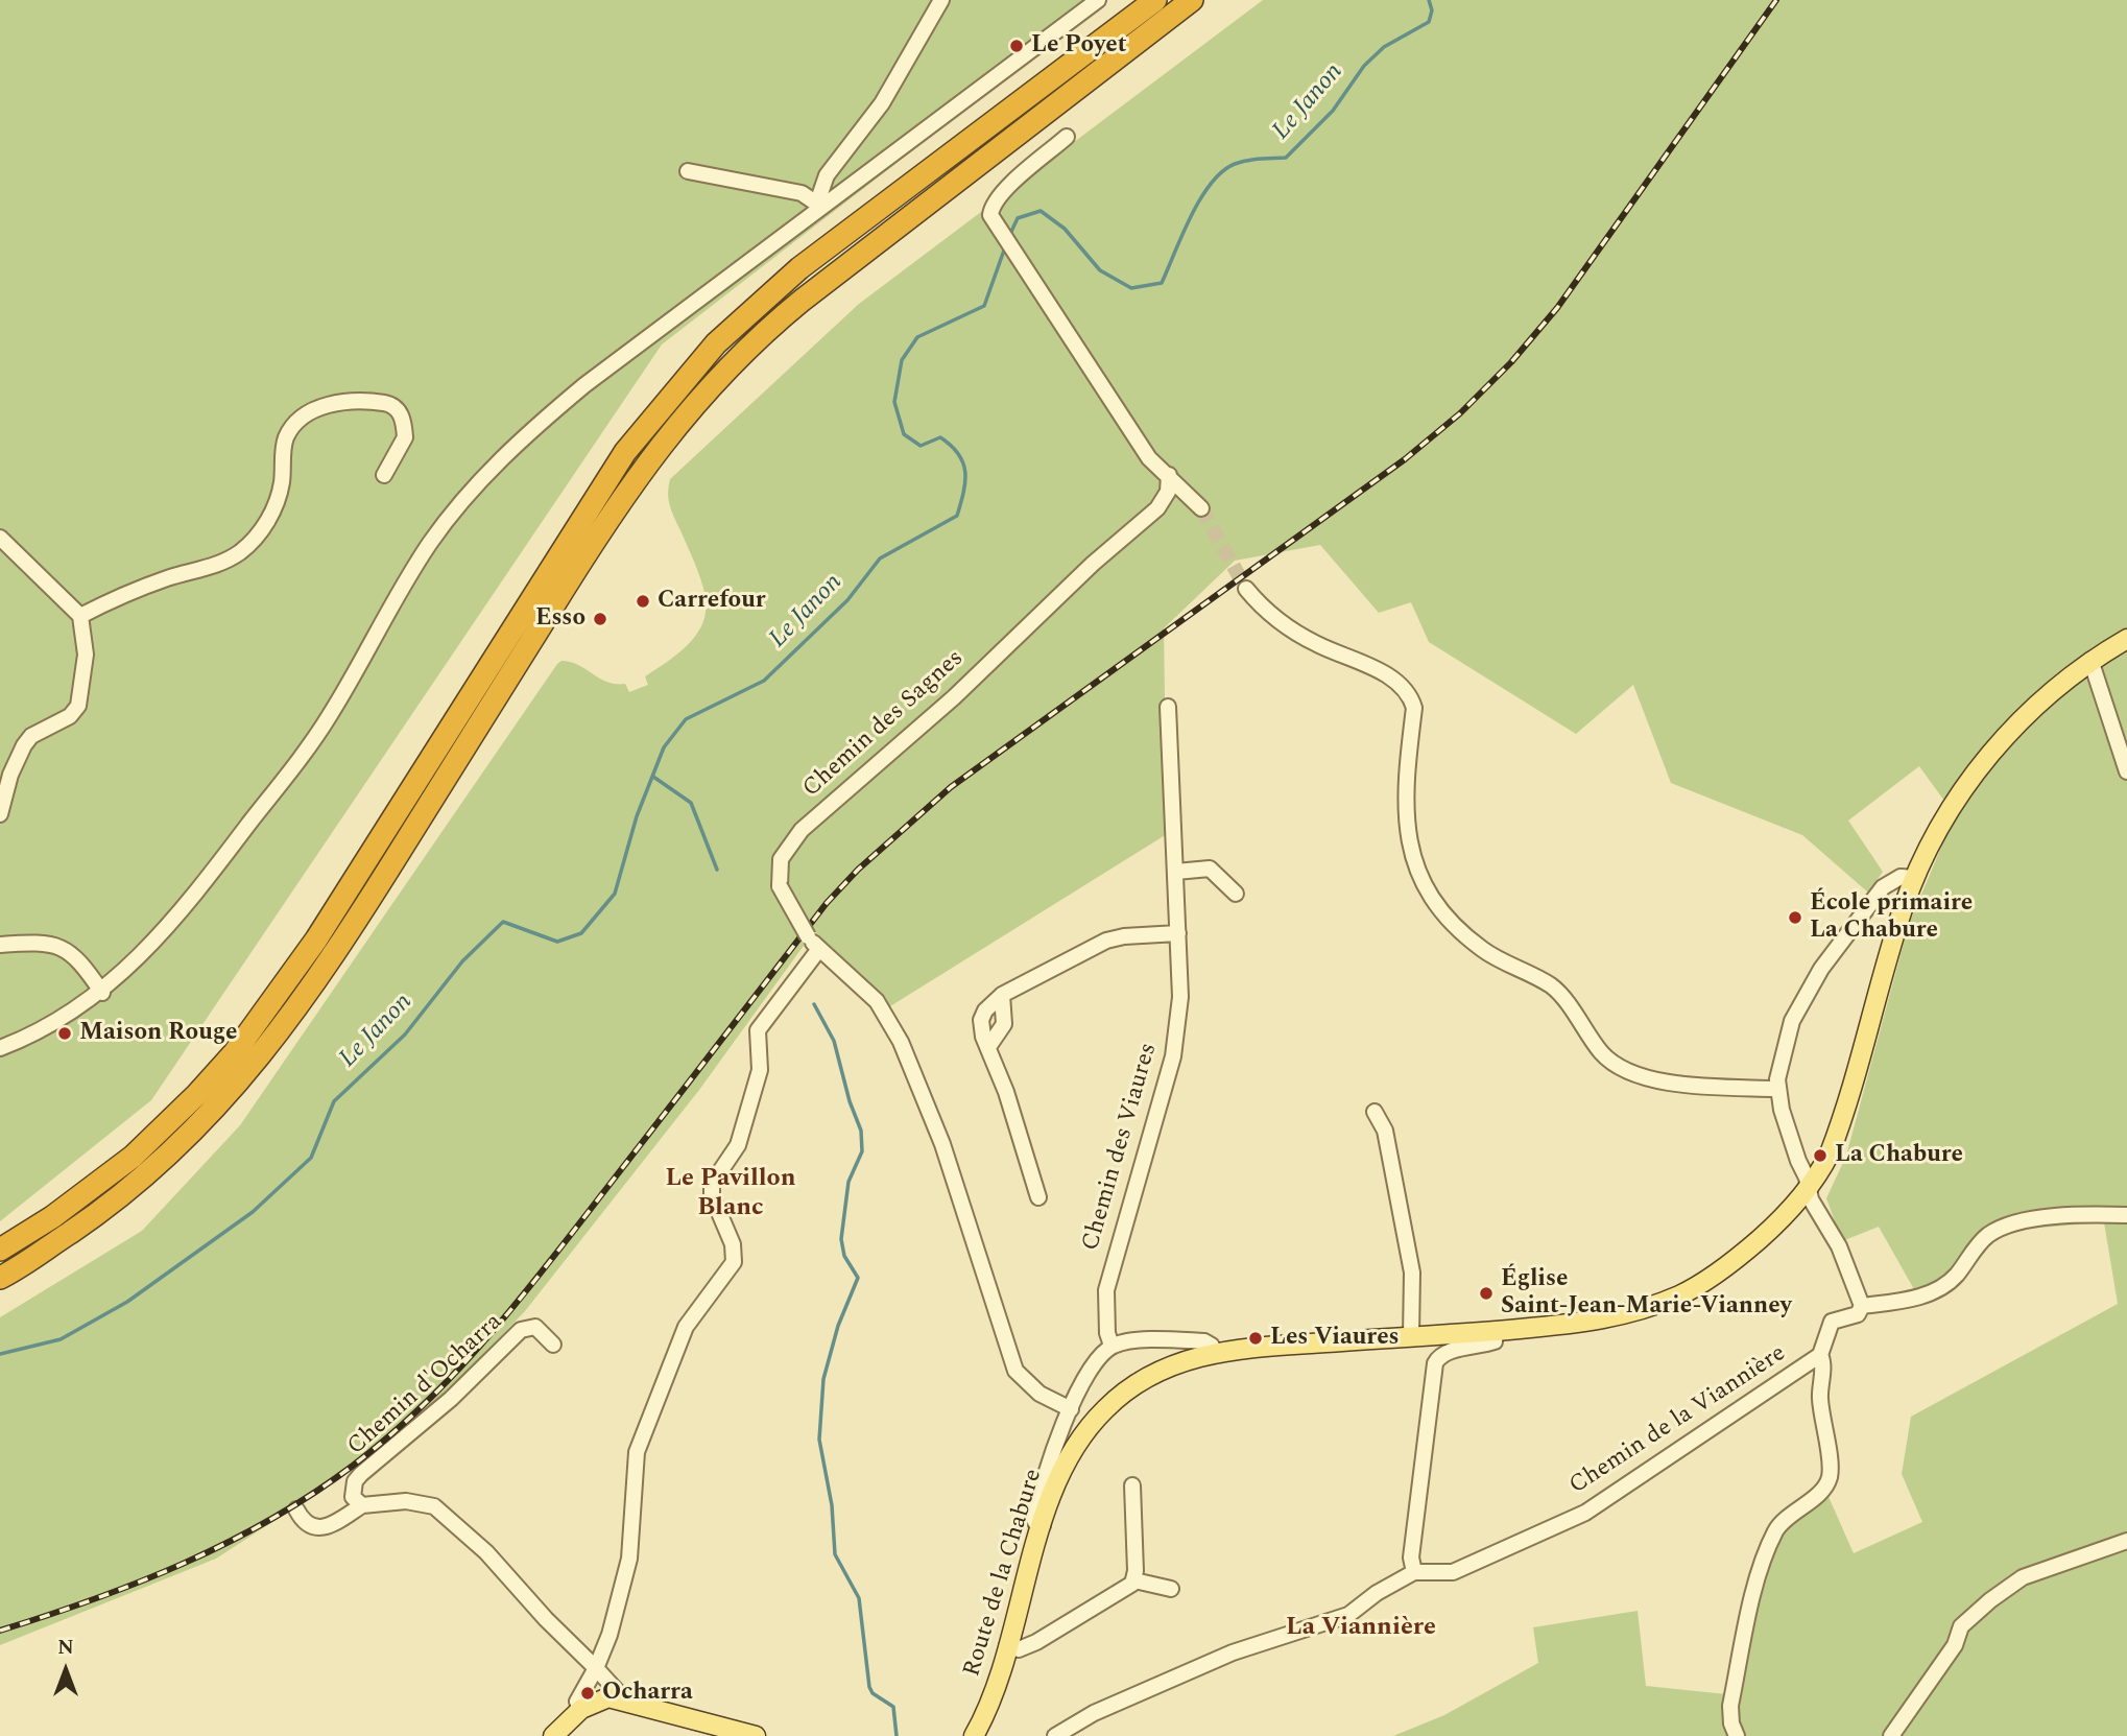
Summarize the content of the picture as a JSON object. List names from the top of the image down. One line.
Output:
{"streets":{"main road":["Route de la Chabure"],"street":["Chemin des Sagnes","Chemin des Viaures","Chemin d'Ocharra","Chemin de la Viannière"]},"districts":["Le Pavillon Blanc","La Viannière"],"water":["Le Janon"],"places":["Le Poyet","Carrefour","Esso","École primaire La Chabure","Maison Rouge","La Chabure","Église Saint-Jean-Marie-Vianney","Les Viaures","Ocharra"],"north":"top"}
